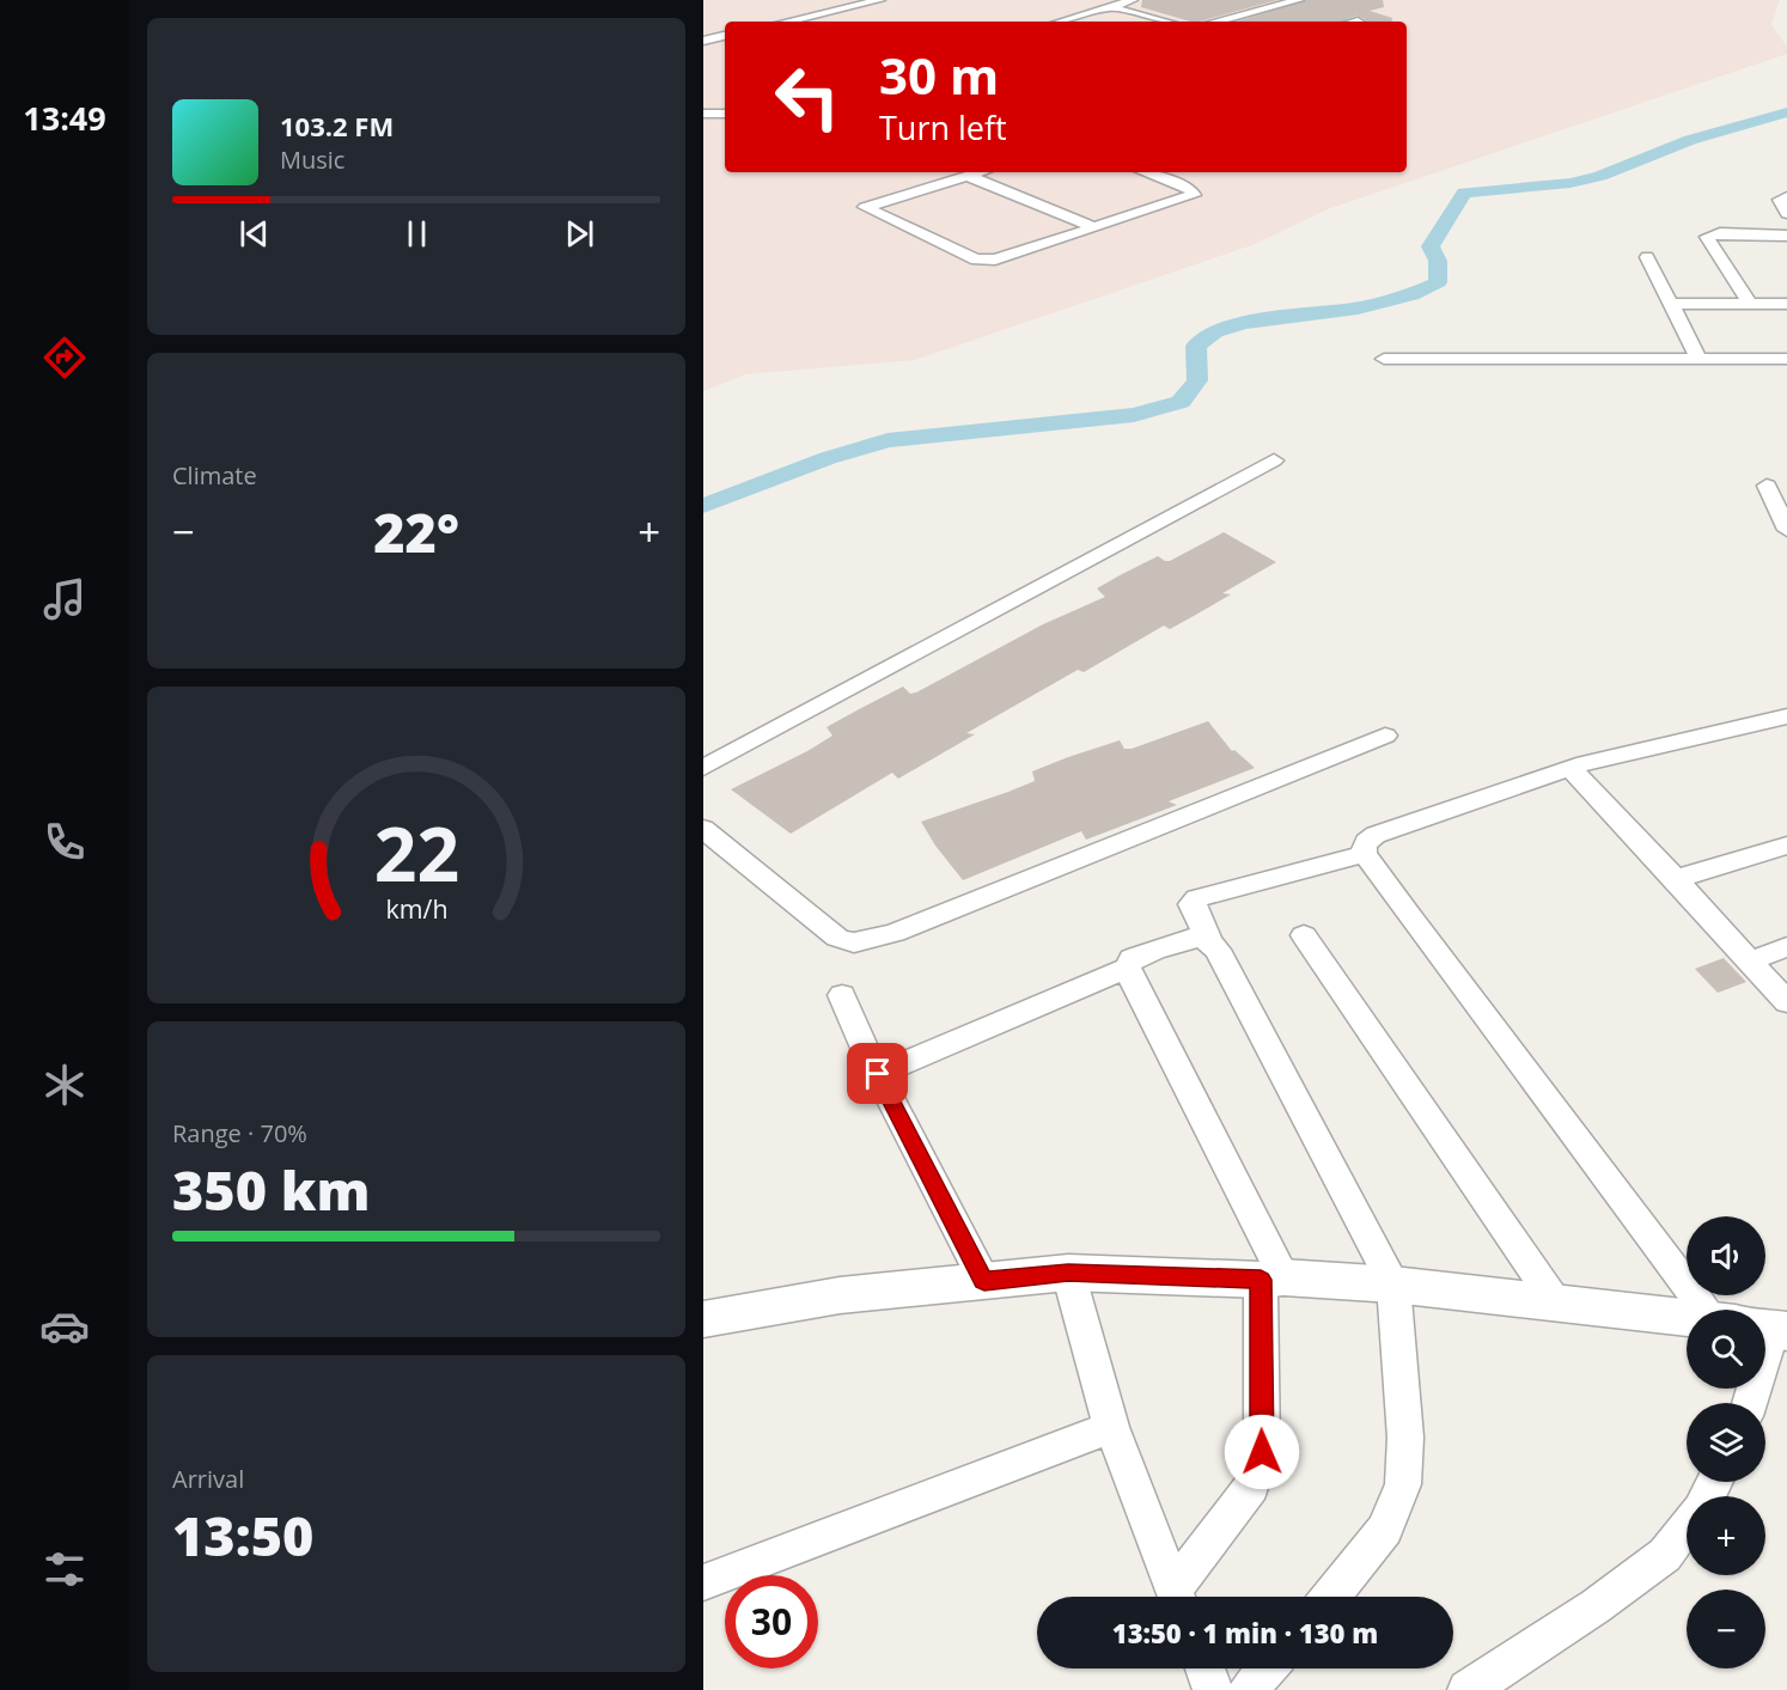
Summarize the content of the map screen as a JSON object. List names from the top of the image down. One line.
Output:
{"page":{"tabs":"13:49","turn":["30 m","Turn left"],"song":["103.2 FM","Music"],"tile":["Climate",["Range · 70%","350 km"],["Arrival","13:50"]],"heat":["−","22°","+"],"map_buttons":["+","−"],"limit":"30","trip":"13:50 · 1 min · 130 m","gauge":["22","km/h"]}}
